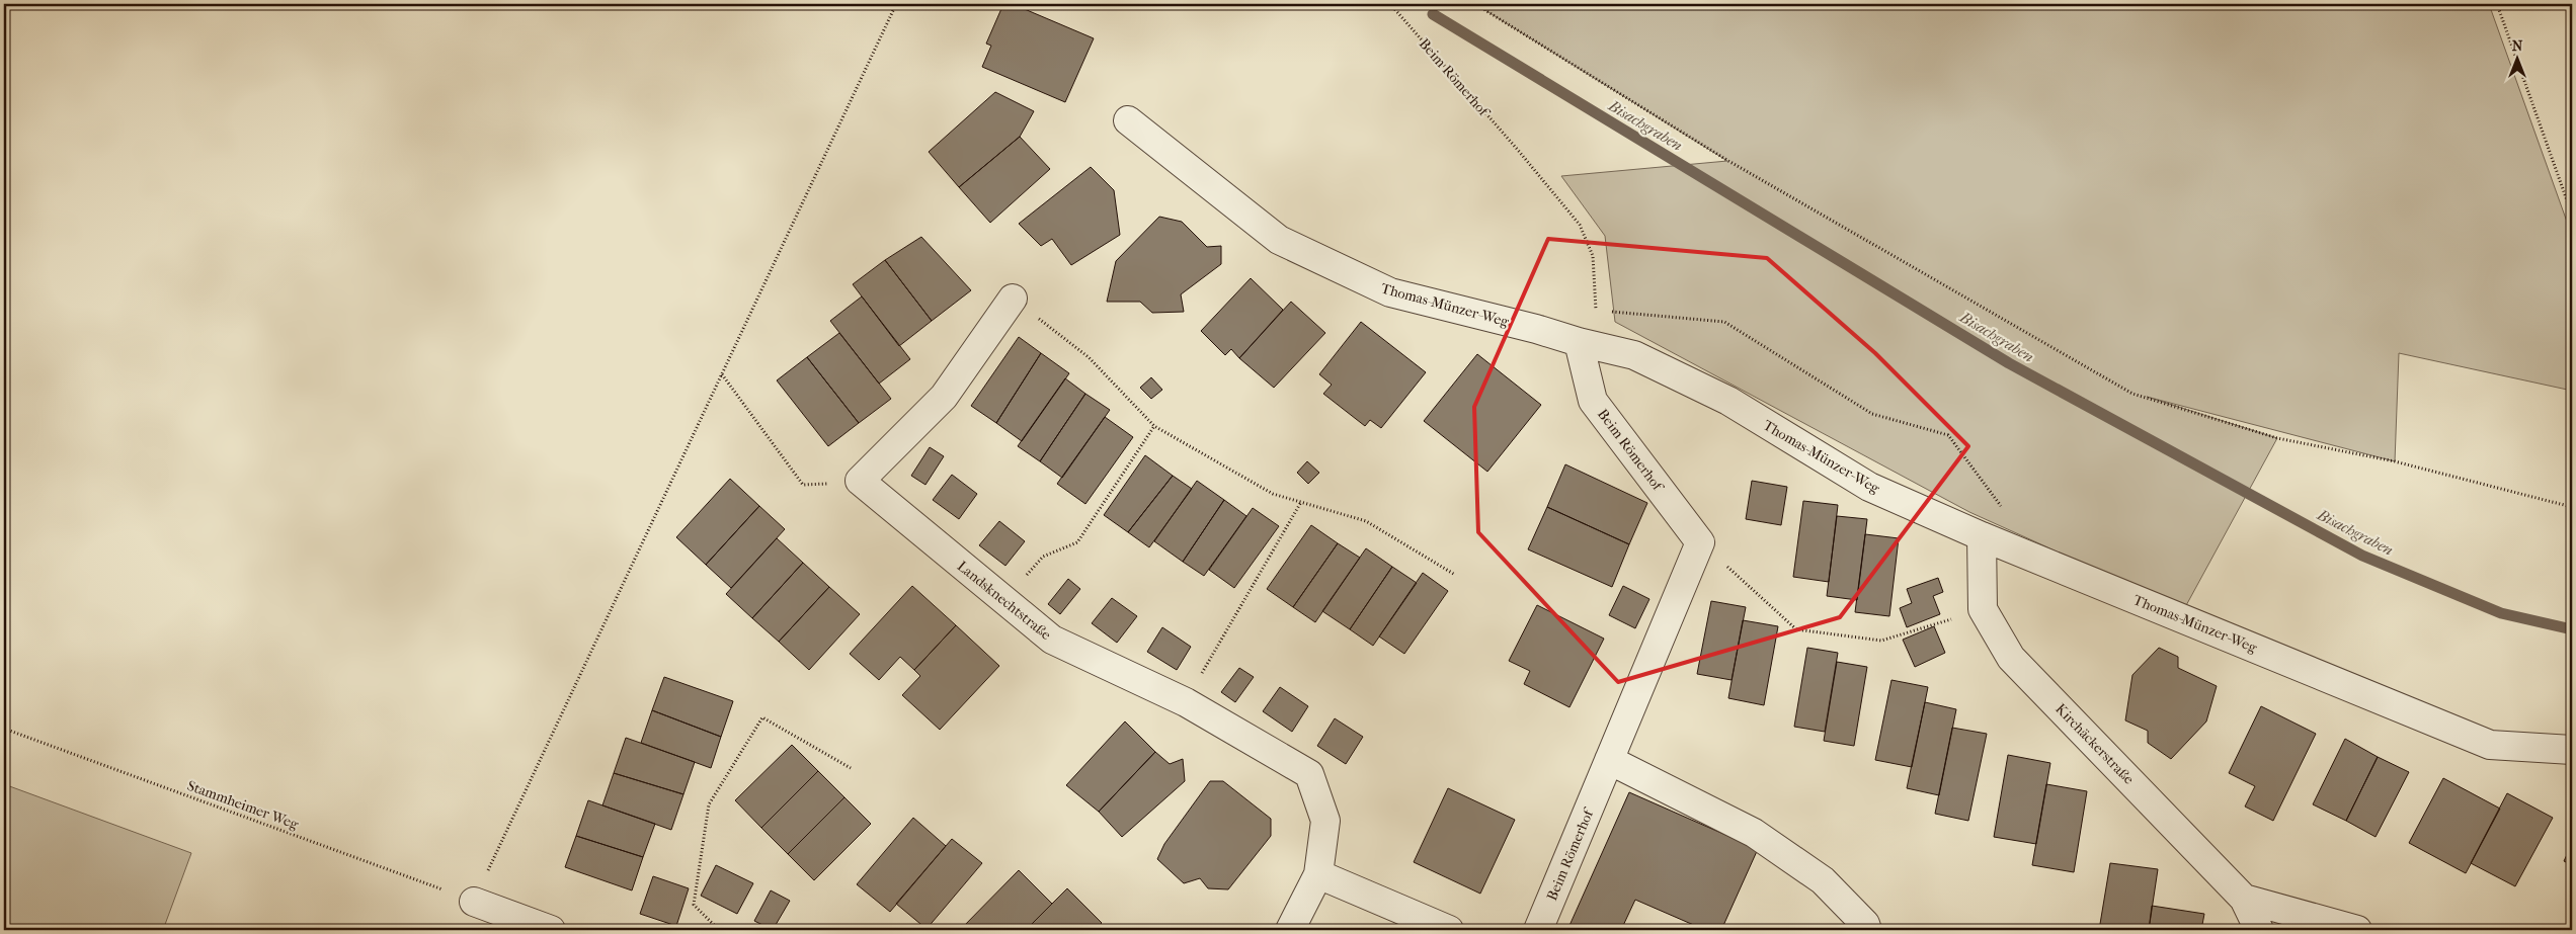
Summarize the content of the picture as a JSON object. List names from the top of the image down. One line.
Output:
{"streets":{"street":["Beim Römerhof","Thomas-Münzer-Weg","Landsknechtstraße","Kirchäckerstraße"],"path":["Stammheimer Weg"]},"crossings":[["Beim Römerhof","Thomas-Münzer-Weg"],["Thomas-Münzer-Weg","Kirchäckerstraße"]],"water":["Bisachgraben"],"north":"top"}
